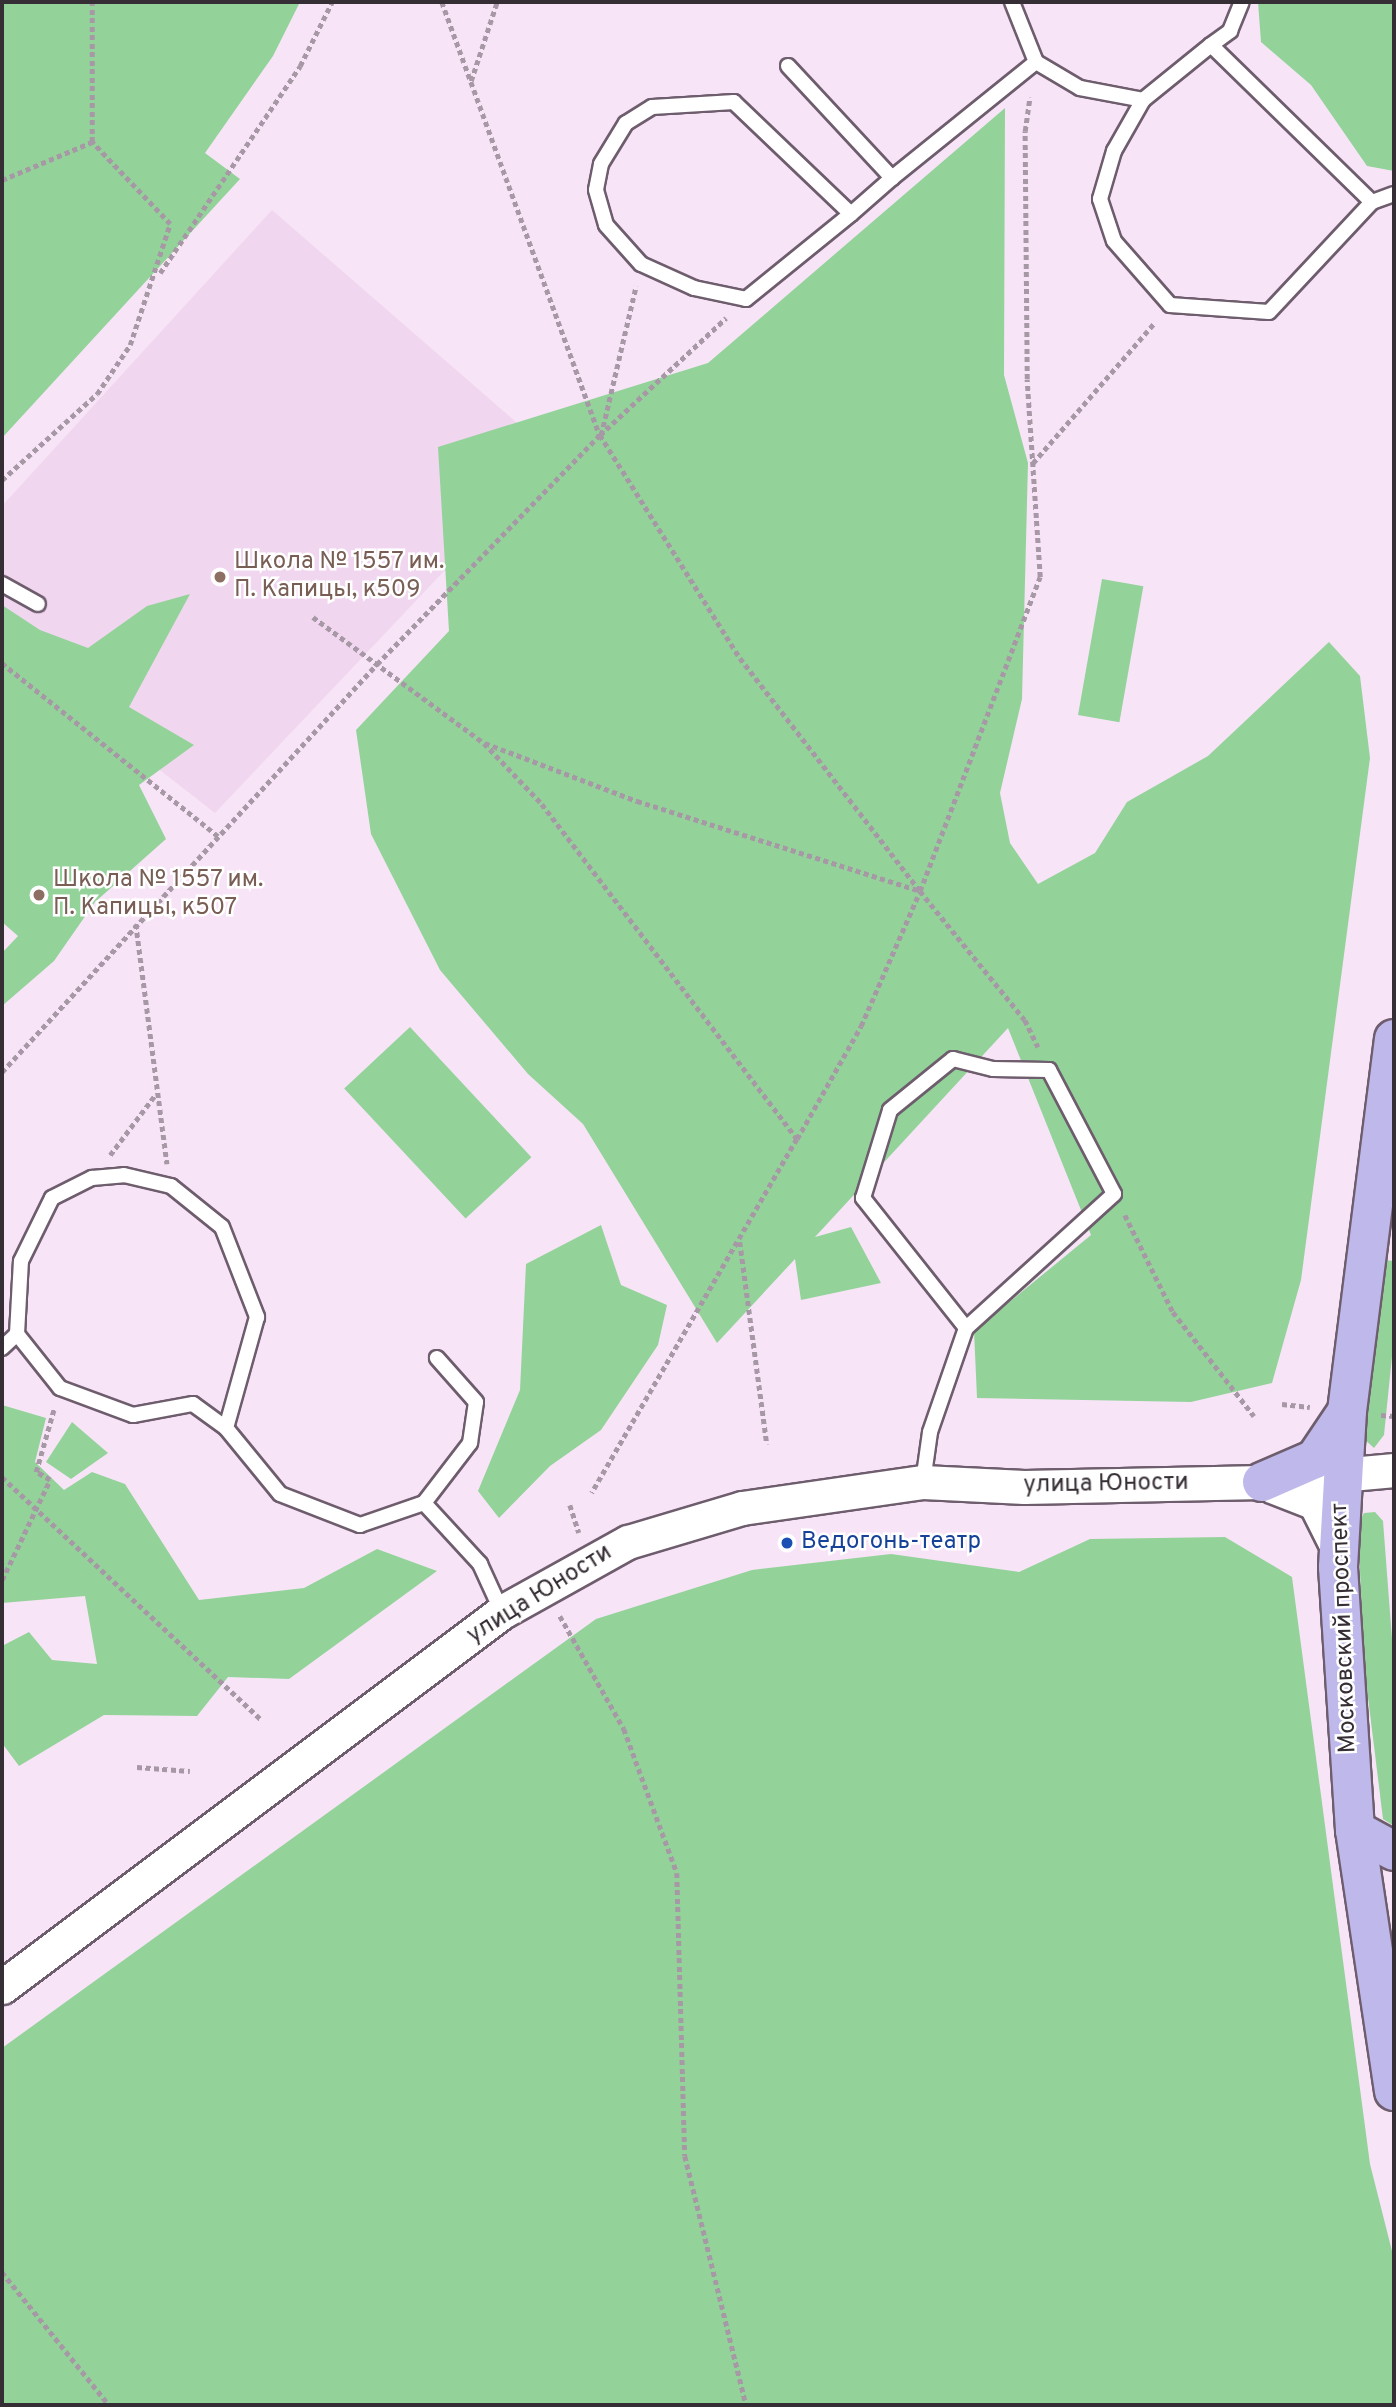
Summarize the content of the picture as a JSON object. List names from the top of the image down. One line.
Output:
{"streets":{"main road":["Московский проспект"],"street":["улица Юности"]},"crossings":[["улица Юности","Московский проспект"]],"places":["Школа № 1557 им. П. Капицы, к509","Школа № 1557 им. П. Капицы, к507","Ведогонь-театр"]}
